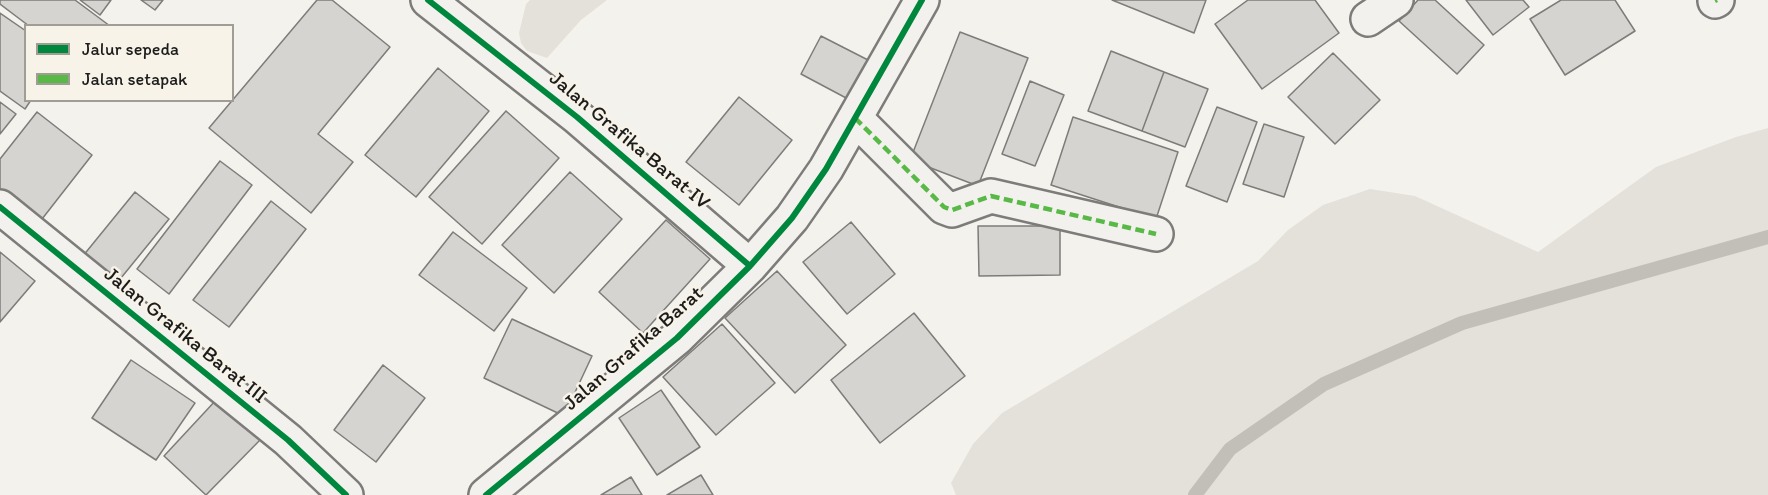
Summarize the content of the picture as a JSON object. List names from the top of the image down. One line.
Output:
{"streets":{"street":["Jalan Grafika Barat IV","Jalan Grafika Barat III","Jalan Grafika Barat"]},"crossings":[["Jalan Grafika Barat IV","Jalan Grafika Barat"]],"legend":["Jalur sepeda","Jalan setapak"]}
